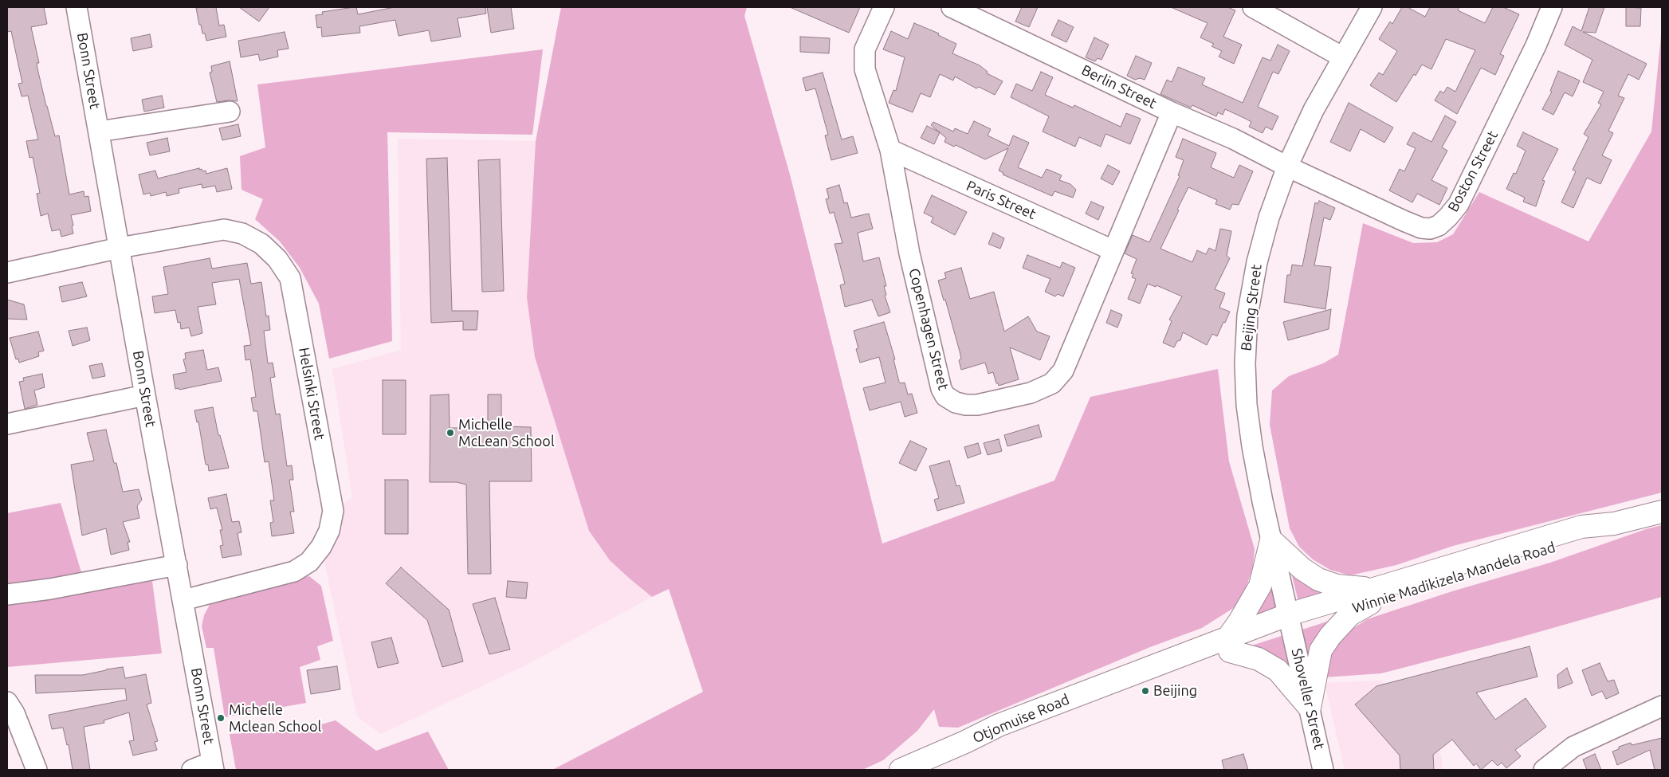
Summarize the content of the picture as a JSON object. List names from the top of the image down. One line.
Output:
{"streets":{"main road":["Winnie Madikizela Mandela Road","Otjomuise Road"],"street":["Bonn Street","Berlin Street","Boston Street","Paris Street","Beijing Street","Copenhagen Street","Helsinki Street","Shoveller Street"]},"crossings":[["Bonn Street","Helsinki Street"],["Berlin Street","Boston Street"],["Berlin Street","Beijing Street"],["Berlin Street","Copenhagen Street"],["Boston Street","Beijing Street"],["Paris Street","Copenhagen Street"],["Beijing Street","Winnie Madikizela Mandela Road"],["Beijing Street","Shoveller Street"],["Beijing Street","Otjomuise Road"],["Winnie Madikizela Mandela Road","Shoveller Street"],["Winnie Madikizela Mandela Road","Otjomuise Road"],["Shoveller Street","Otjomuise Road"]],"places":["Michelle McLean School","Beijing","Michelle Mclean School"]}
